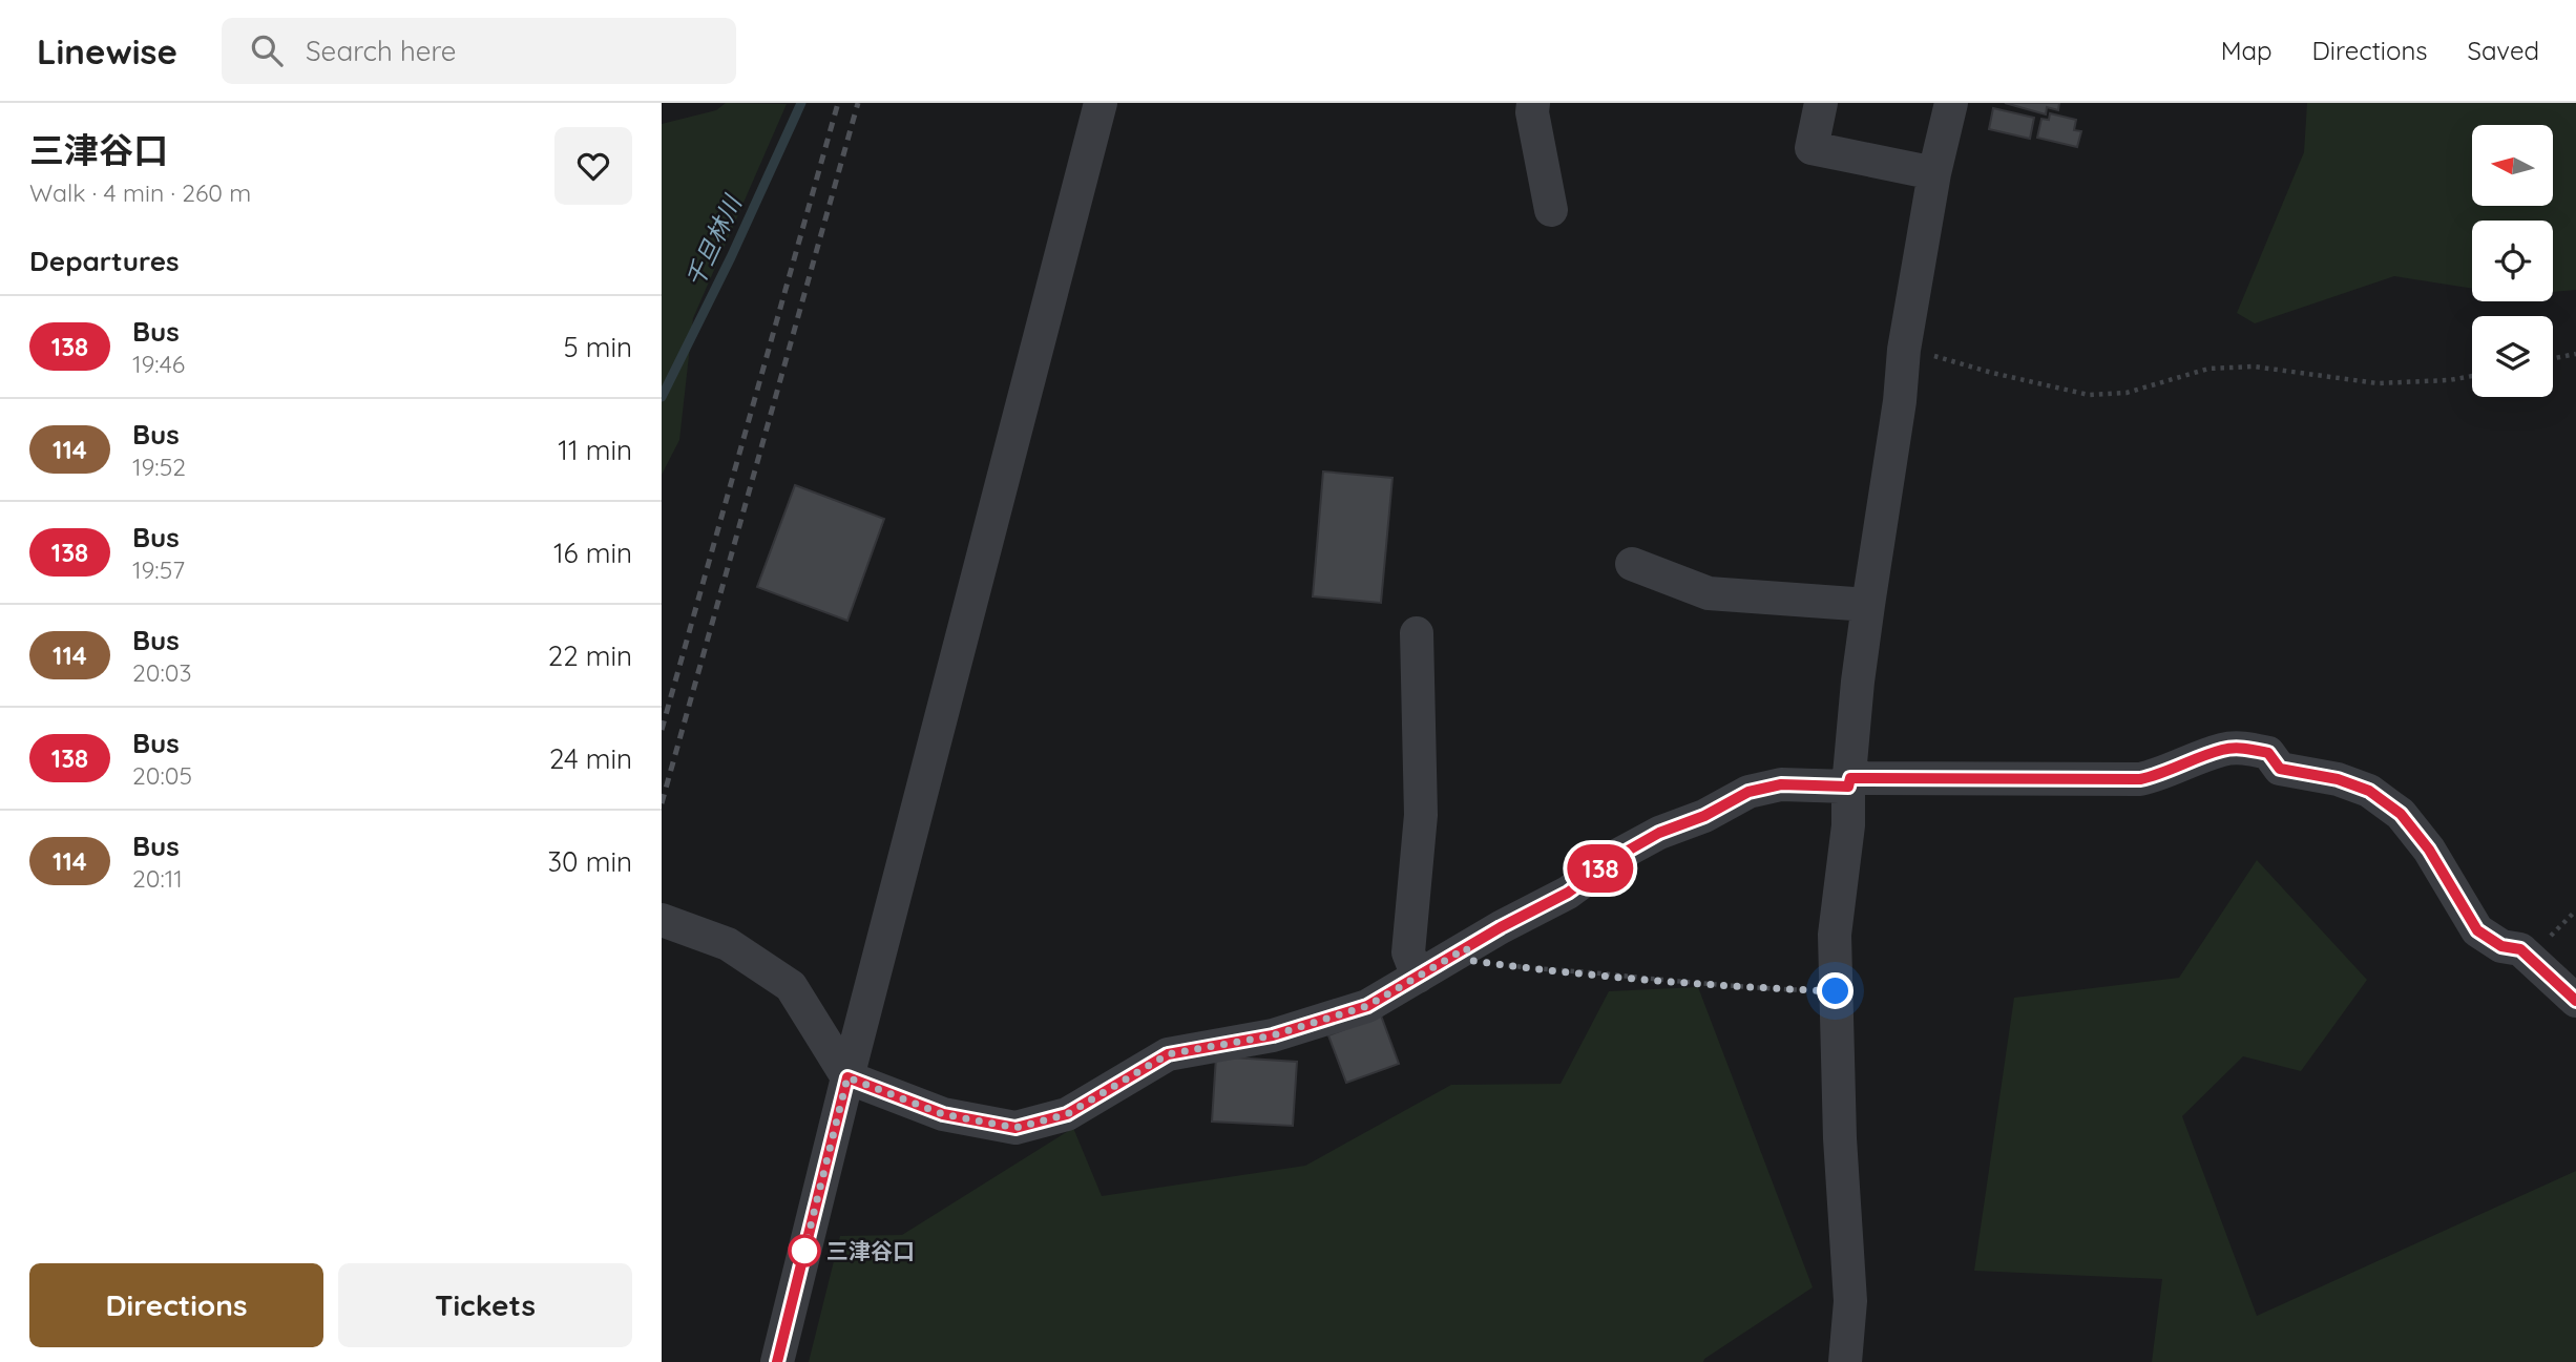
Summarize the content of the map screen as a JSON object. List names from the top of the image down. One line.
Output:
{"water":["千旦林川"],"places":["三津谷口"],"lines":["bus line 138"],"north":"left","page":{"header":"Linewise","search":"Search here","nav":["Map","Directions","Saved"],"heading":[["三津谷口","Walk · 4 min · 260 m"],"Departures"],"on_map":"138","list":[{"mark":"138","name":"Bus","note":"19:46","value":"5 min"},{"mark":"114","name":"Bus","note":"19:52","value":"11 min"},{"mark":"138","name":"Bus","note":"19:57","value":"16 min"},{"mark":"114","name":"Bus","note":"20:03","value":"22 min"},{"mark":"138","name":"Bus","note":"20:05","value":"24 min"},{"mark":"114","name":"Bus","note":"20:11","value":"30 min"}],"buttons":["Directions","Tickets"]}}
